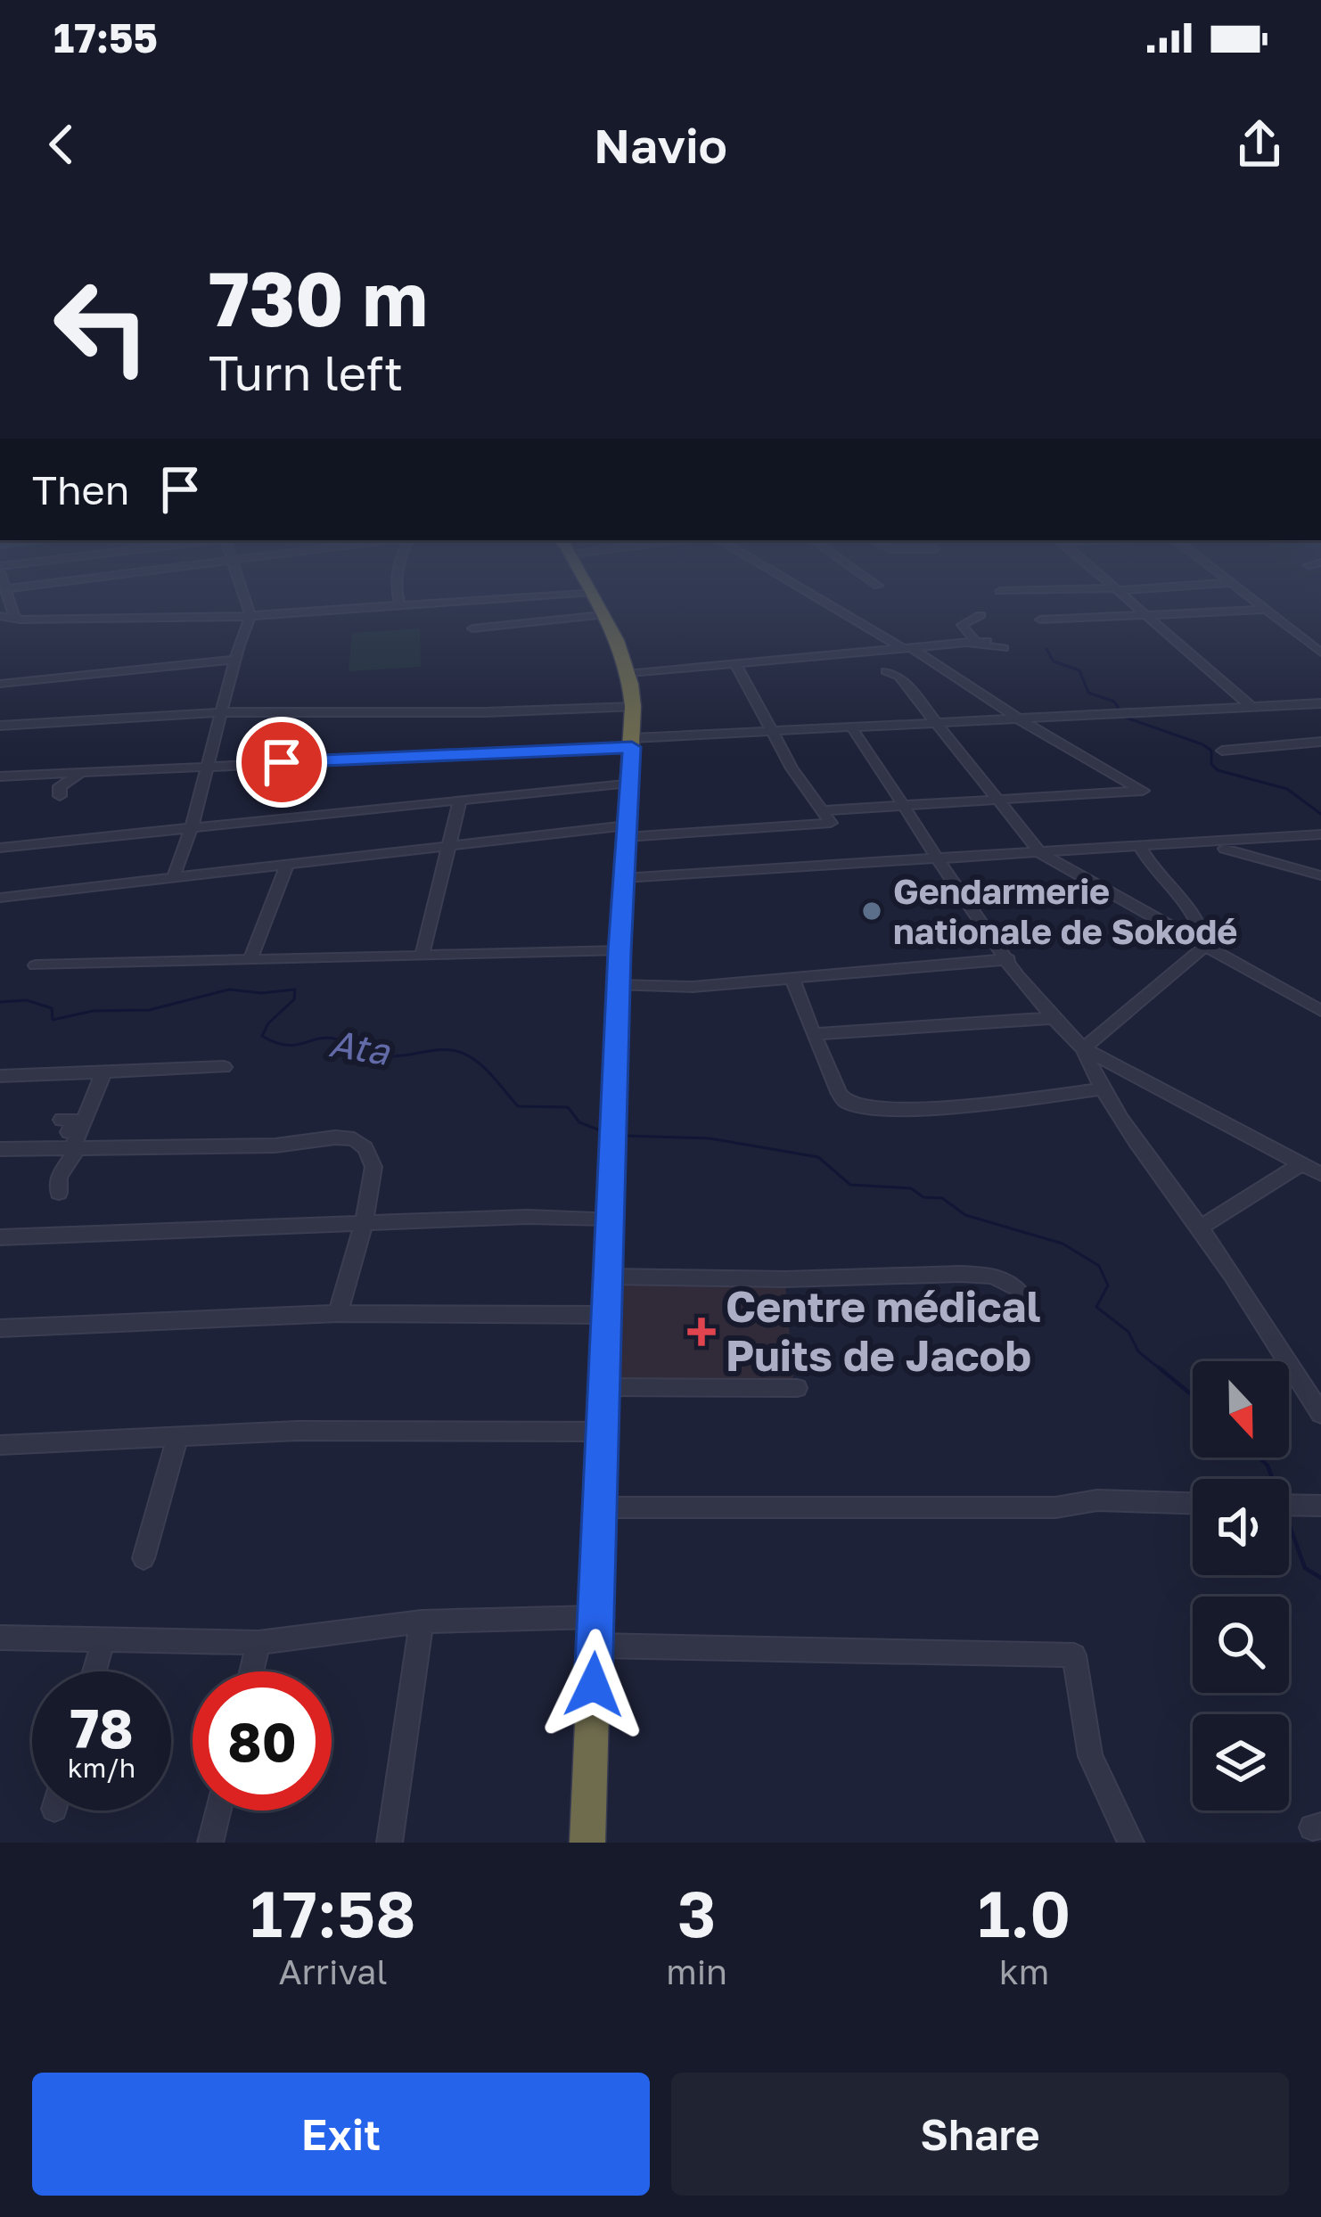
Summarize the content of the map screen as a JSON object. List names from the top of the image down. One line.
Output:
{"water":["Ata"],"places":{"other":["Gendarmerie nationale de Sokodé"],"health":["Centre médical Puits de Jacob"]},"north":"bottom","page":{"status":"17:55","header":"Navio","turn":["730 m","Turn left"],"then":"Then","speed":"78 km/h","limit":"80","eta":["17:58","Arrival","3","min","1.0","km"],"buttons":["Exit","Share"]}}
